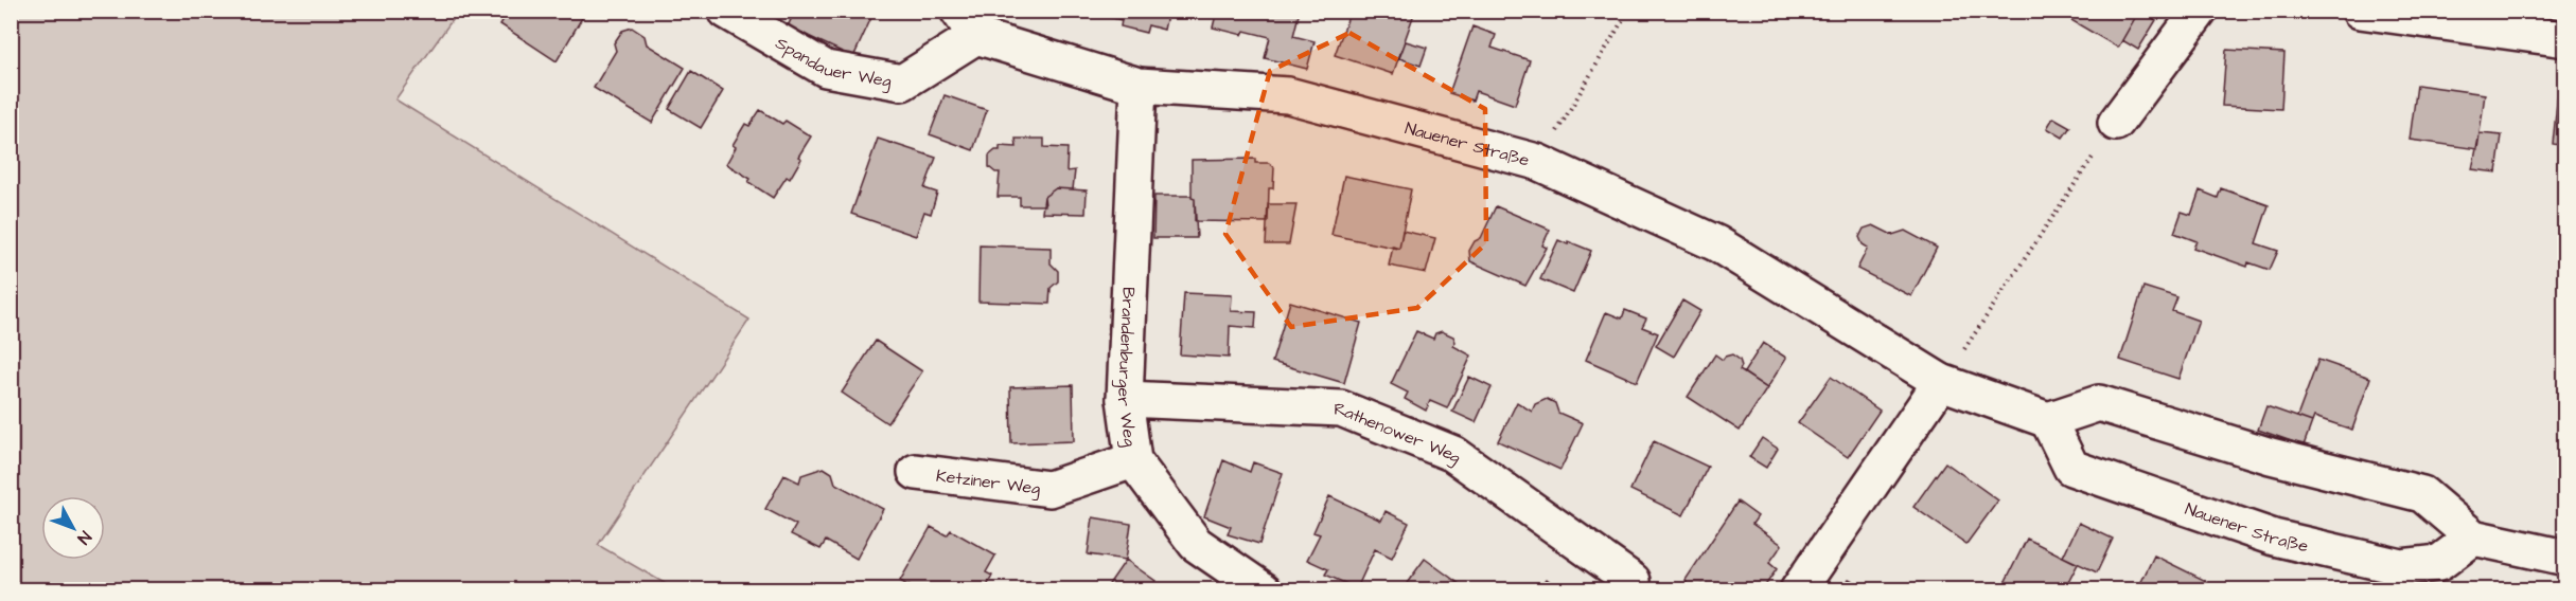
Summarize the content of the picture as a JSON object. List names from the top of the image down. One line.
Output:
{"streets":{"street":["Spandauer Weg","Nauener Straße","Brandenburger Weg","Rathenower Weg","Ketziner Weg"]},"crossings":[["Spandauer Weg","Nauener Straße"],["Nauener Straße","Brandenburger Weg"],["Brandenburger Weg","Rathenower Weg"],["Brandenburger Weg","Ketziner Weg"]],"north":"bottom right"}
